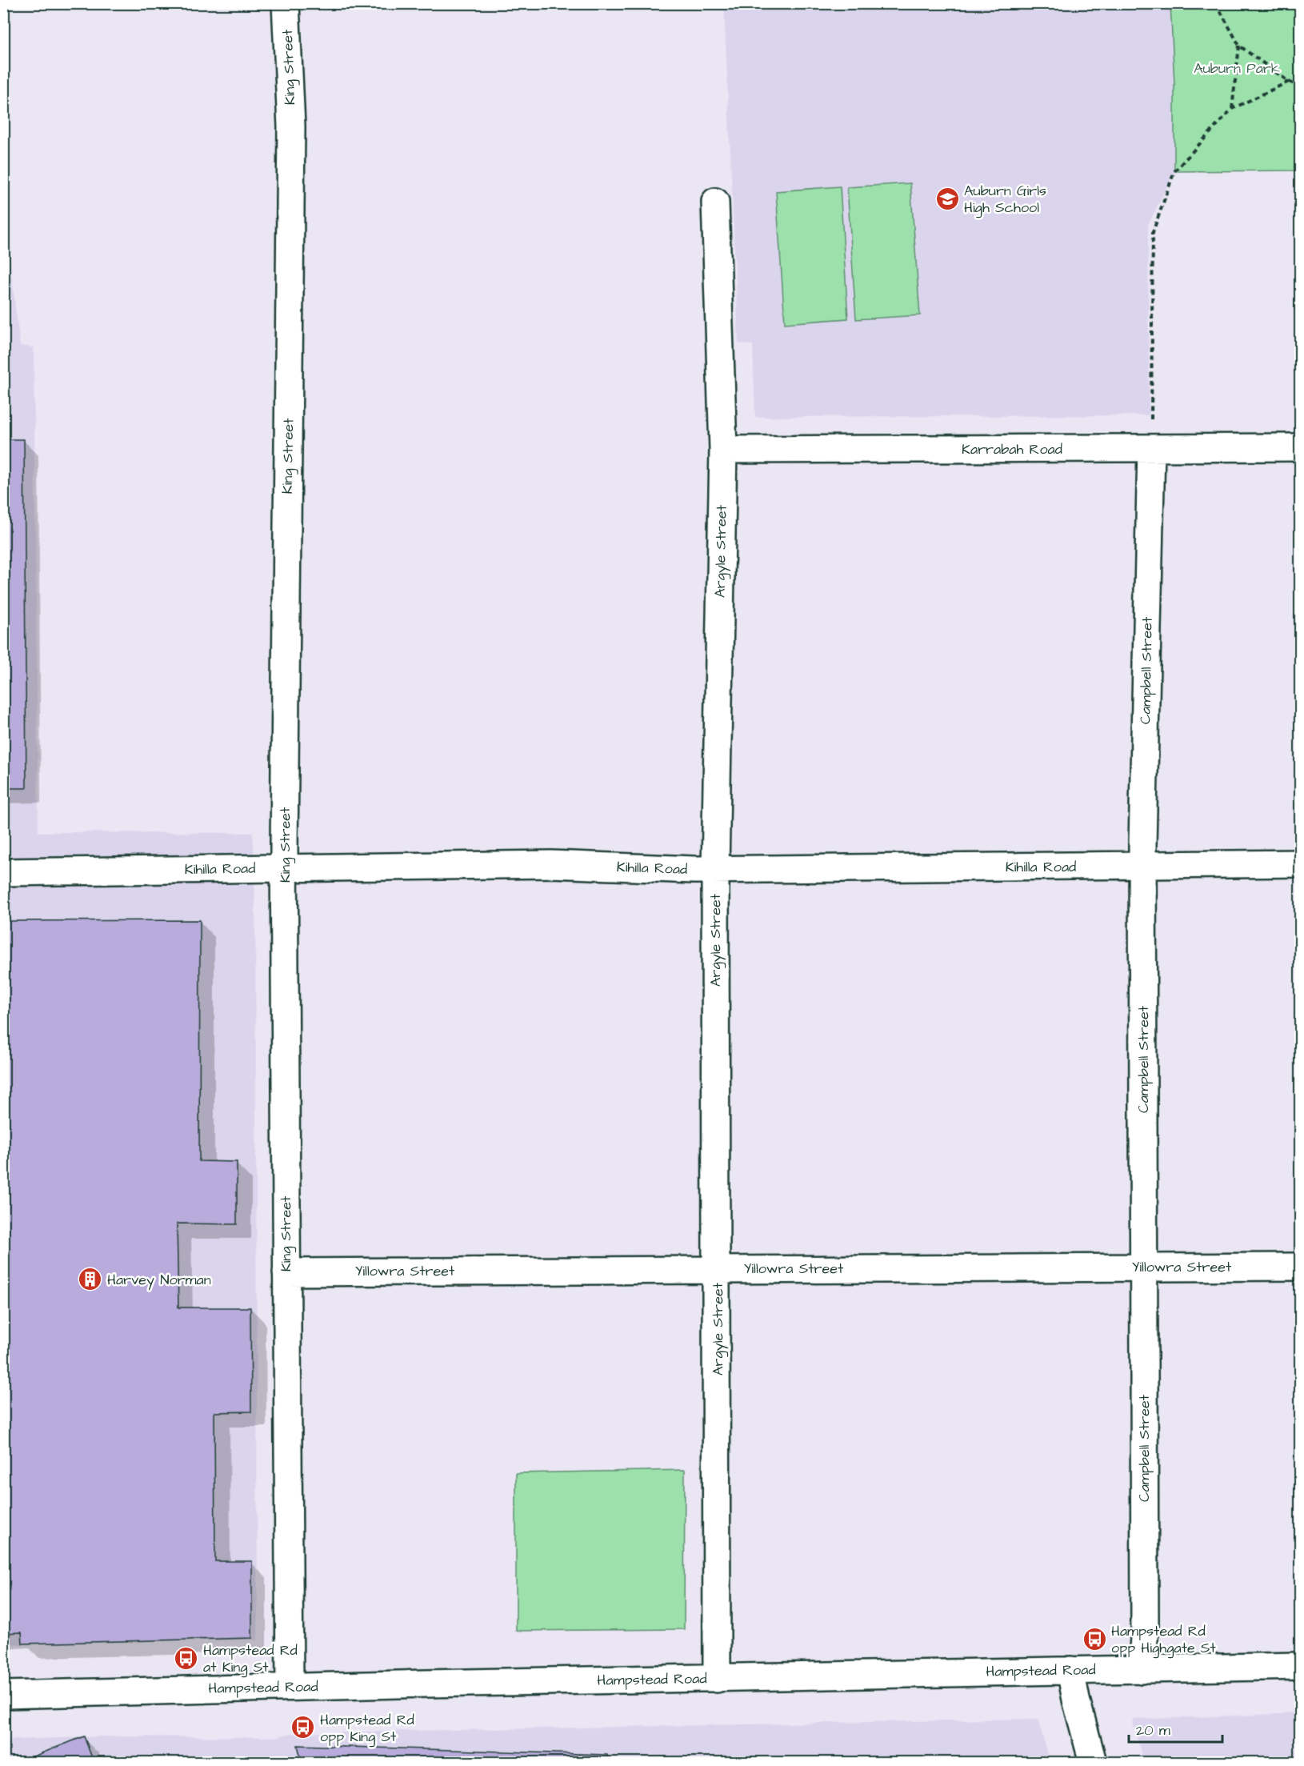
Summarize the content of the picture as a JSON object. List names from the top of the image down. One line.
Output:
{"streets":{"street":["King Street","Karrabah Road","Argyle Street","Campbell Street","Kihilla Road","Yillowra Street","Hampstead Road"]},"crossings":[["King Street","Kihilla Road"],["King Street","Yillowra Street"],["King Street","Hampstead Road"],["Karrabah Road","Argyle Street"],["Karrabah Road","Campbell Street"],["Argyle Street","Kihilla Road"],["Argyle Street","Yillowra Street"],["Argyle Street","Hampstead Road"],["Campbell Street","Kihilla Road"],["Campbell Street","Yillowra Street"],["Campbell Street","Hampstead Road"]],"parks":["Auburn Park"],"places":{"school or university":["Auburn Girls High School"],"building":["Harvey Norman"],"bus stop":["Hampstead Rd opp Highgate St","Hampstead Rd at King St","Hampstead Rd opp King St"]},"scale_bar":"20 m"}
